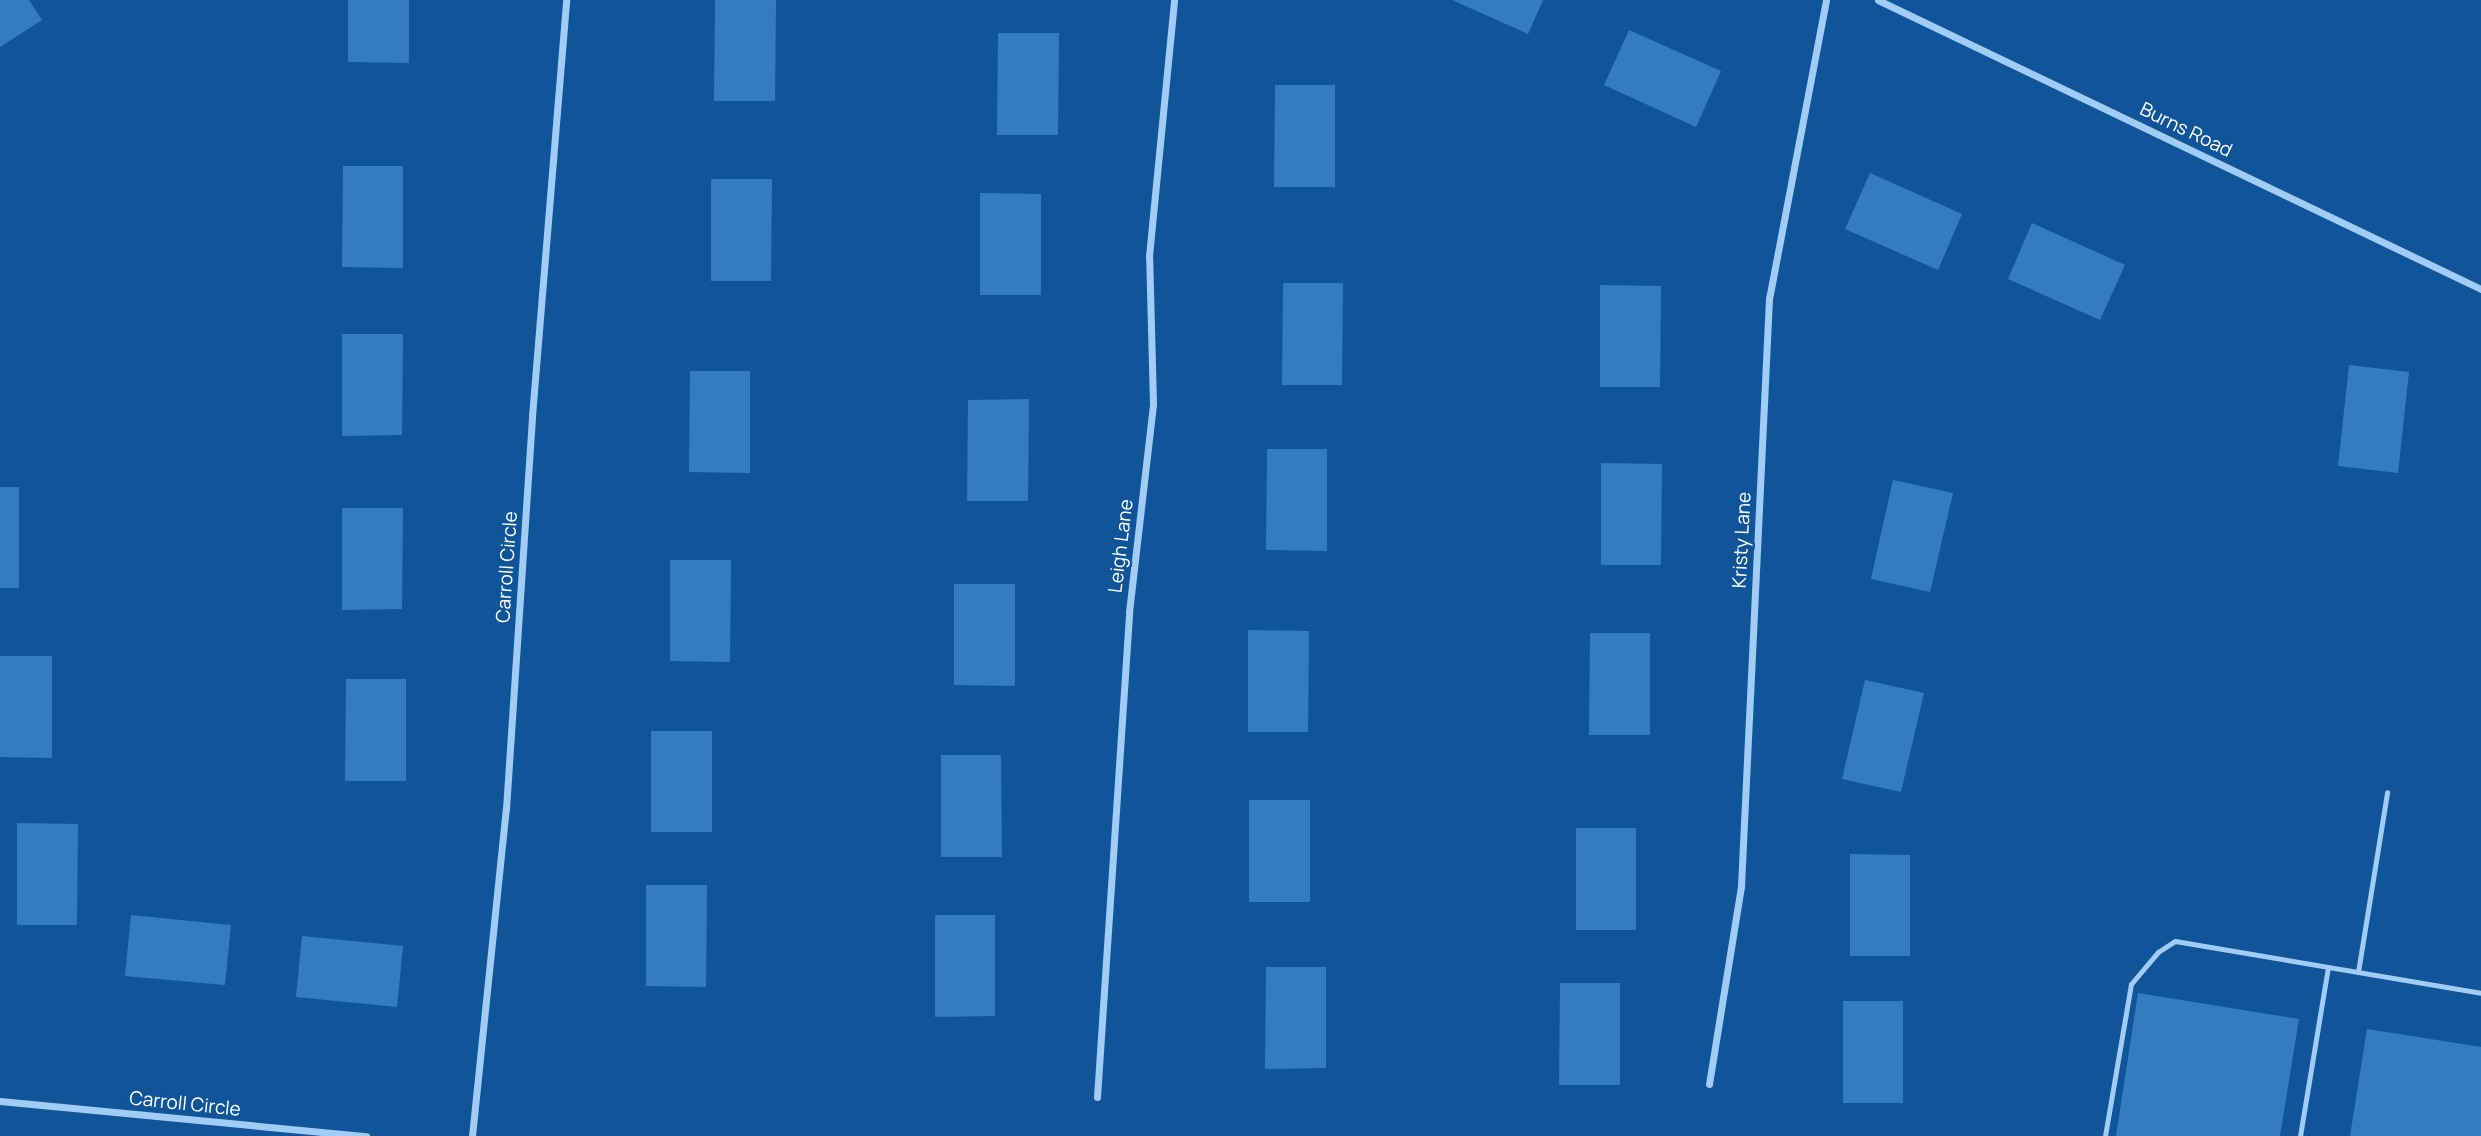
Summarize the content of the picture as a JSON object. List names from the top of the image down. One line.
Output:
{"streets":{"street":["Burns Road","Kristy Lane","Leigh Lane","Carroll Circle"]}}
